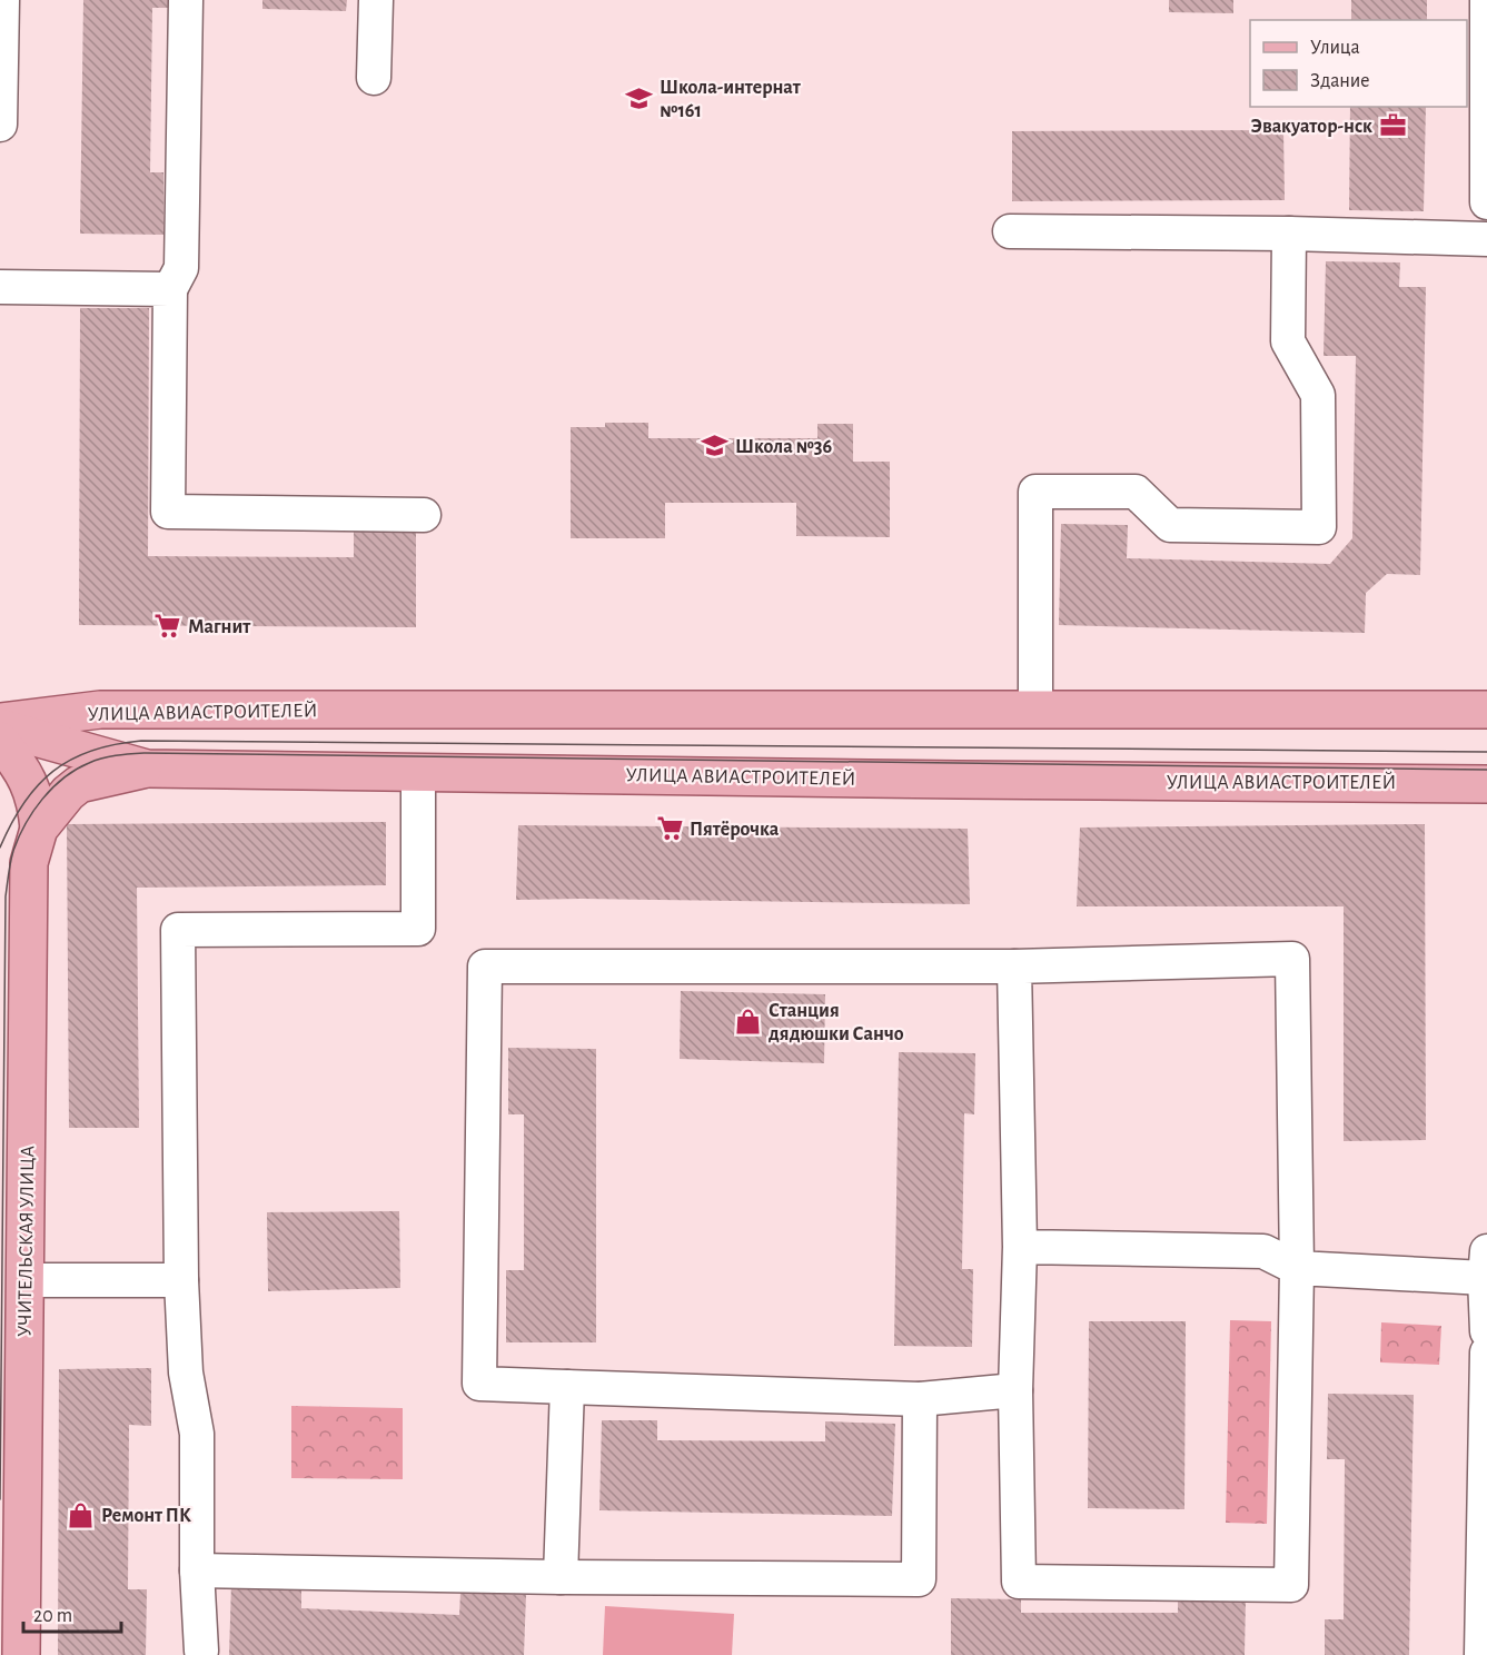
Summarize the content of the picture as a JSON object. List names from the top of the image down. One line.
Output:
{"streets":{"main road":["УЛИЦА АВИАСТРОИТЕЛЕЙ","УЧИТЕЛЬСКАЯ УЛИЦА"]},"crossings":[["УЛИЦА АВИАСТРОИТЕЛЕЙ","УЧИТЕЛЬСКАЯ УЛИЦА"]],"places":{"school or university":["Школа-интернат №161","Школа №36"],"office":["Эвакуатор-нск"],"supermarket":["Магнит","Пятёрочка"],"shop":["Станция дядюшки Санчо","Ремонт ПК"]},"legend":["Улица","Здание"],"scale_bar":"20 m"}
